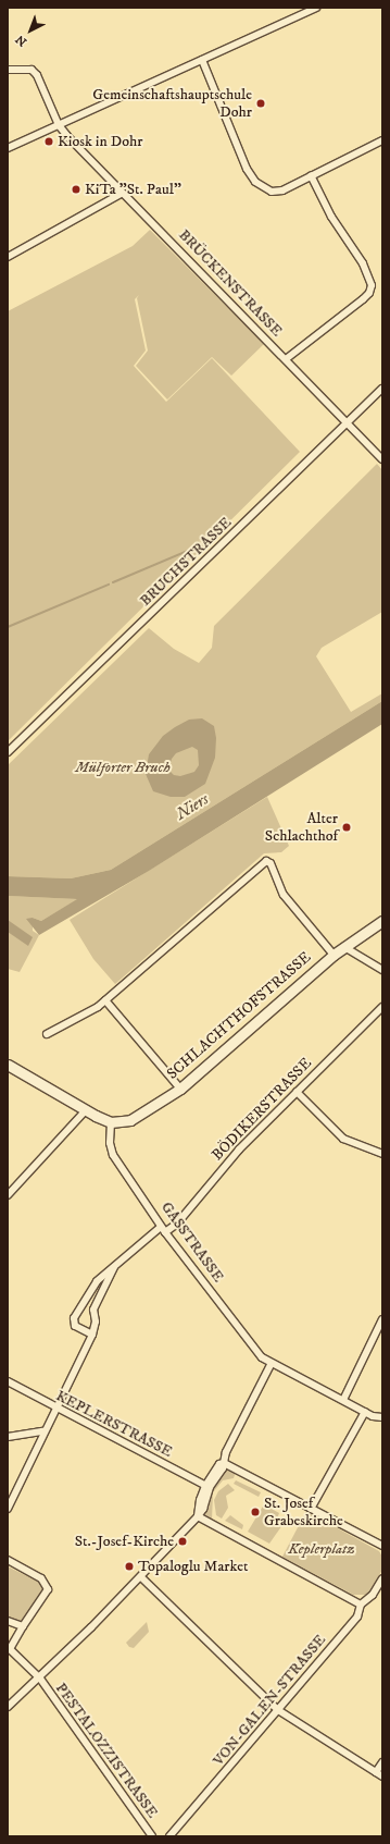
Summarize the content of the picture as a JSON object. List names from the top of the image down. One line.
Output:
{"streets":{"main road":["SCHLACHTHOFSTRASSE"],"street":["BRÜCKENSTRASSE","BRUCHSTRASSE","BÖDIKERSTRASSE","GASSTRASSE","KEPLERSTRASSE","VON-GALEN-STRASSE","PESTALOZZISTRASSE"]},"crossings":[["BRÜCKENSTRASSE","BRUCHSTRASSE"],["SCHLACHTHOFSTRASSE","GASSTRASSE"],["BÖDIKERSTRASSE","GASSTRASSE"]],"water":["Niers"],"parks":["Mülforter Bruch","Keplerplatz"],"places":["Gemeinschaftshauptschule Dohr","Kiosk in Dohr","KiTa \"St. Paul\"","Alter Schlachthof","St. Josef Grabeskirche","St.-Josef-Kirche","Topaloglu Market"],"north":"bottom left"}
